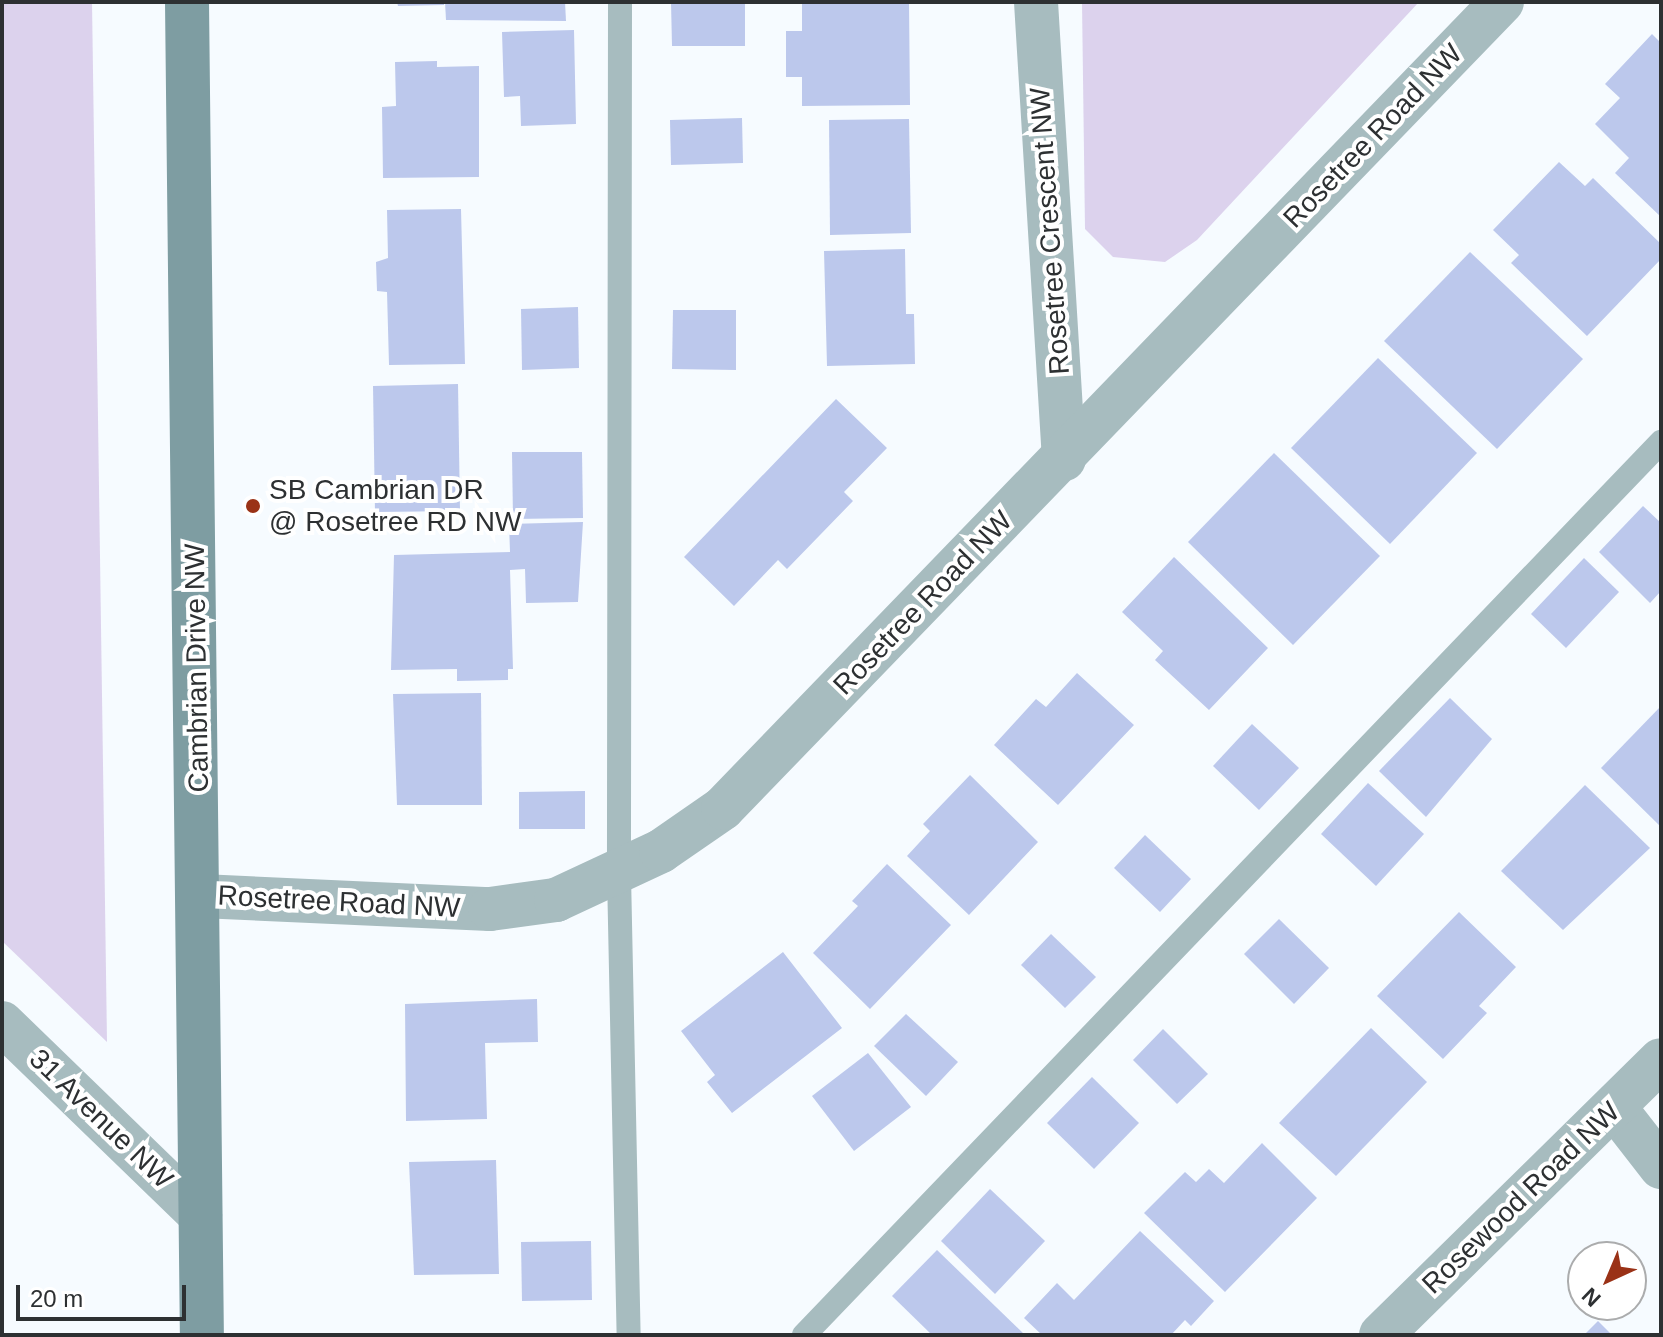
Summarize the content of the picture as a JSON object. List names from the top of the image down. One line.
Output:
{"streets":{"street":["Rosetree Road NW","Rosetree Crescent NW","Cambrian Drive NW","31 Avenue NW","Rosewood Road NW"]},"crossings":[["Rosetree Road NW","Rosetree Crescent NW"],["Rosetree Road NW","Cambrian Drive NW"],["Cambrian Drive NW","31 Avenue NW"]],"places":["SB Cambrian DR @ Rosetree RD NW"],"scale_bar":"20 m","north":"bottom left"}
